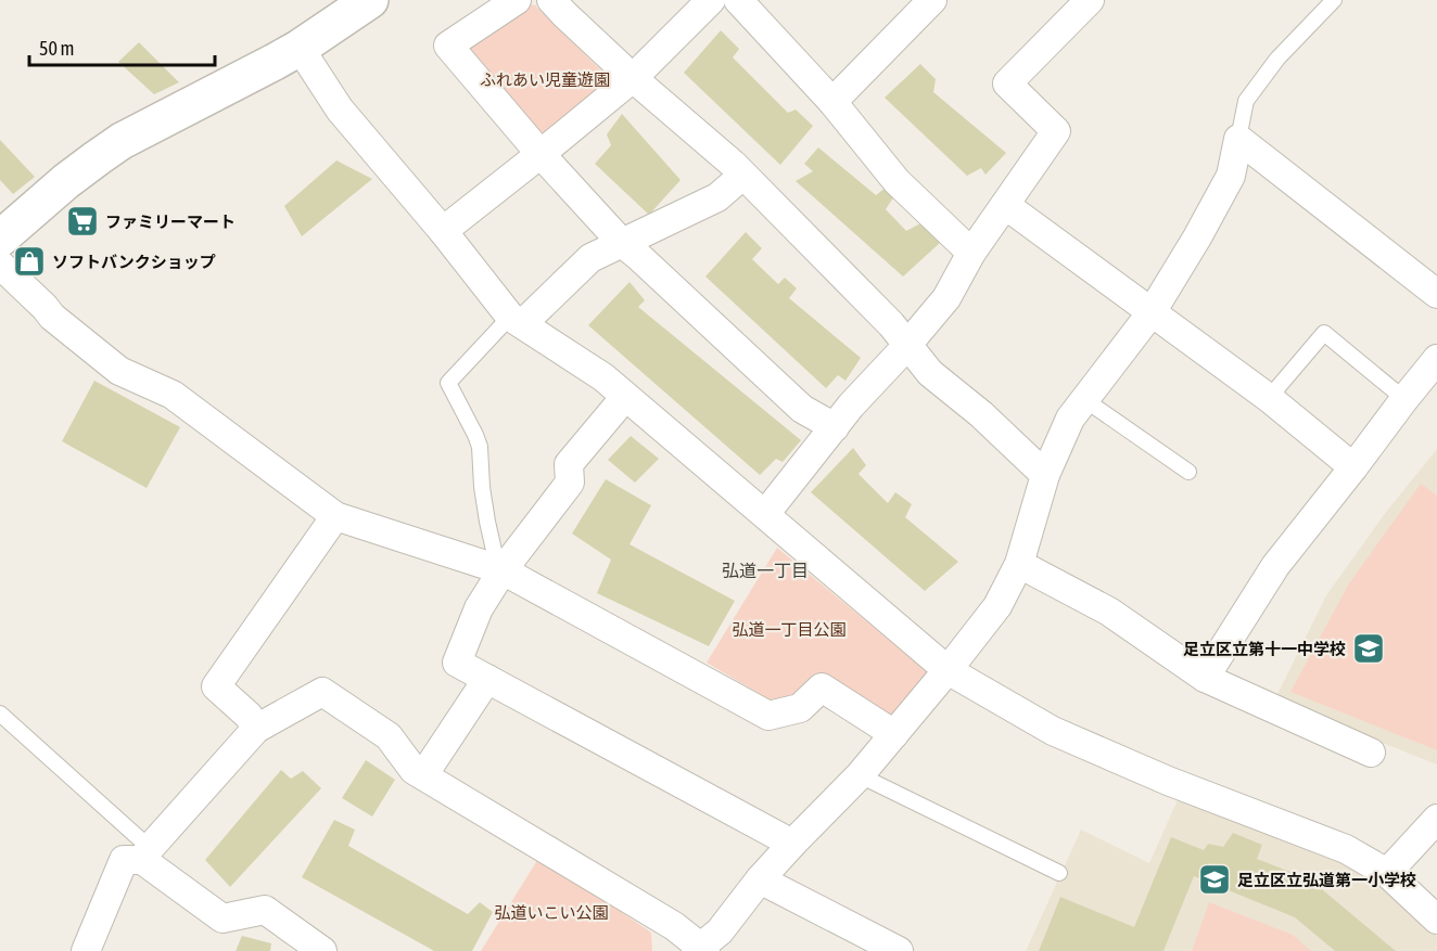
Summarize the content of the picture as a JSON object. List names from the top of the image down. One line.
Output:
{"districts":["弘道一丁目"],"parks":["ふれあい児童遊園","弘道一丁目公園","弘道いこい公園"],"places":{"supermarket":["ファミリーマート"],"shop":["ソフトバンクショップ"],"school or university":["足立区立第十一中学校","足立区立弘道第一小学校"]},"scale_bar":"50 m"}
